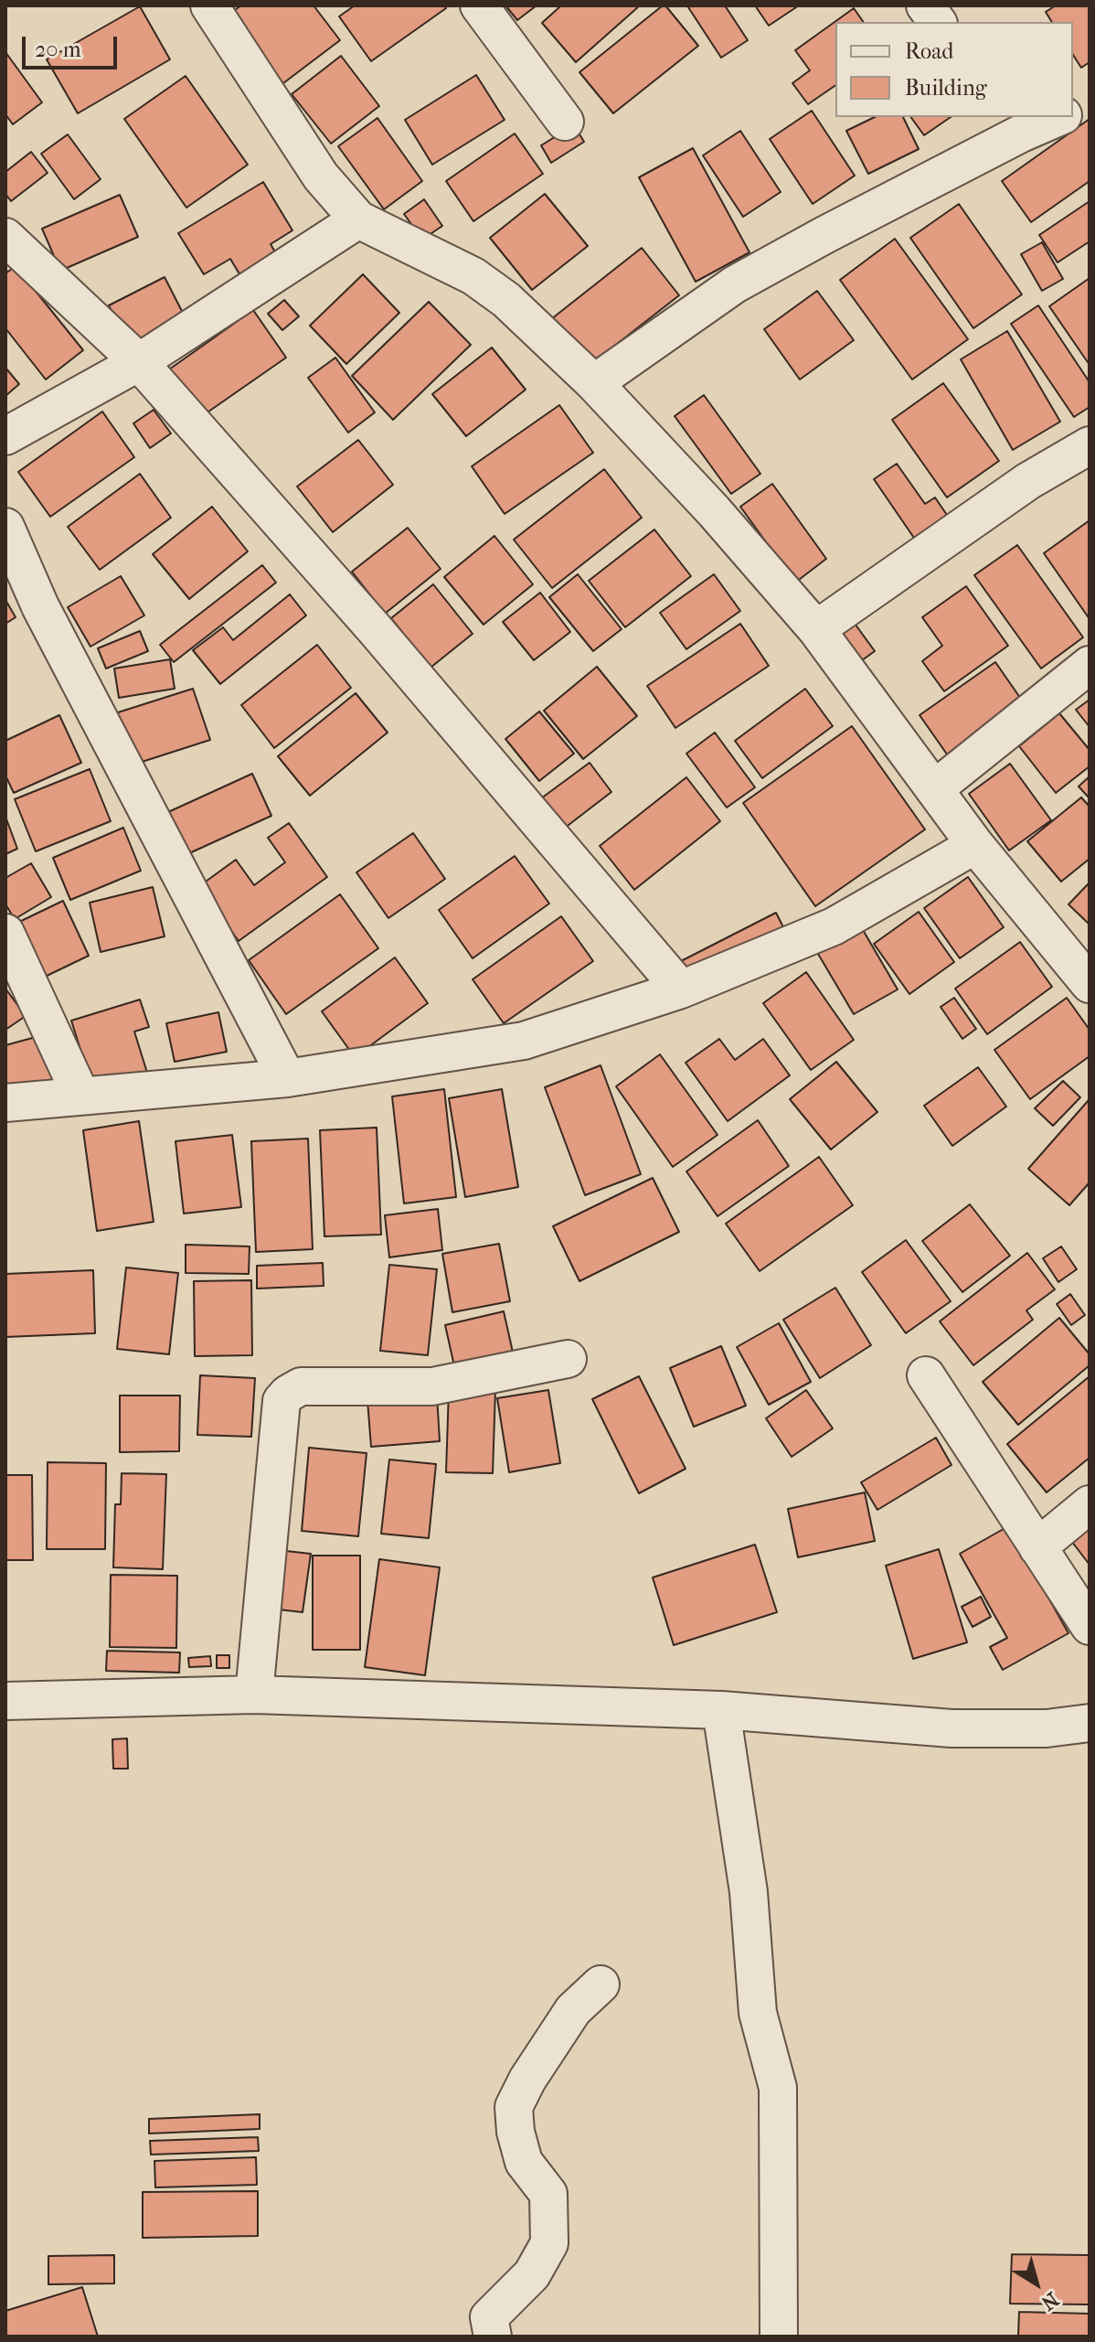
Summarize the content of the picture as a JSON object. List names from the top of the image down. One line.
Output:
{"legend":["Road","Building"],"scale_bar":"20 m","north":"bottom right"}
